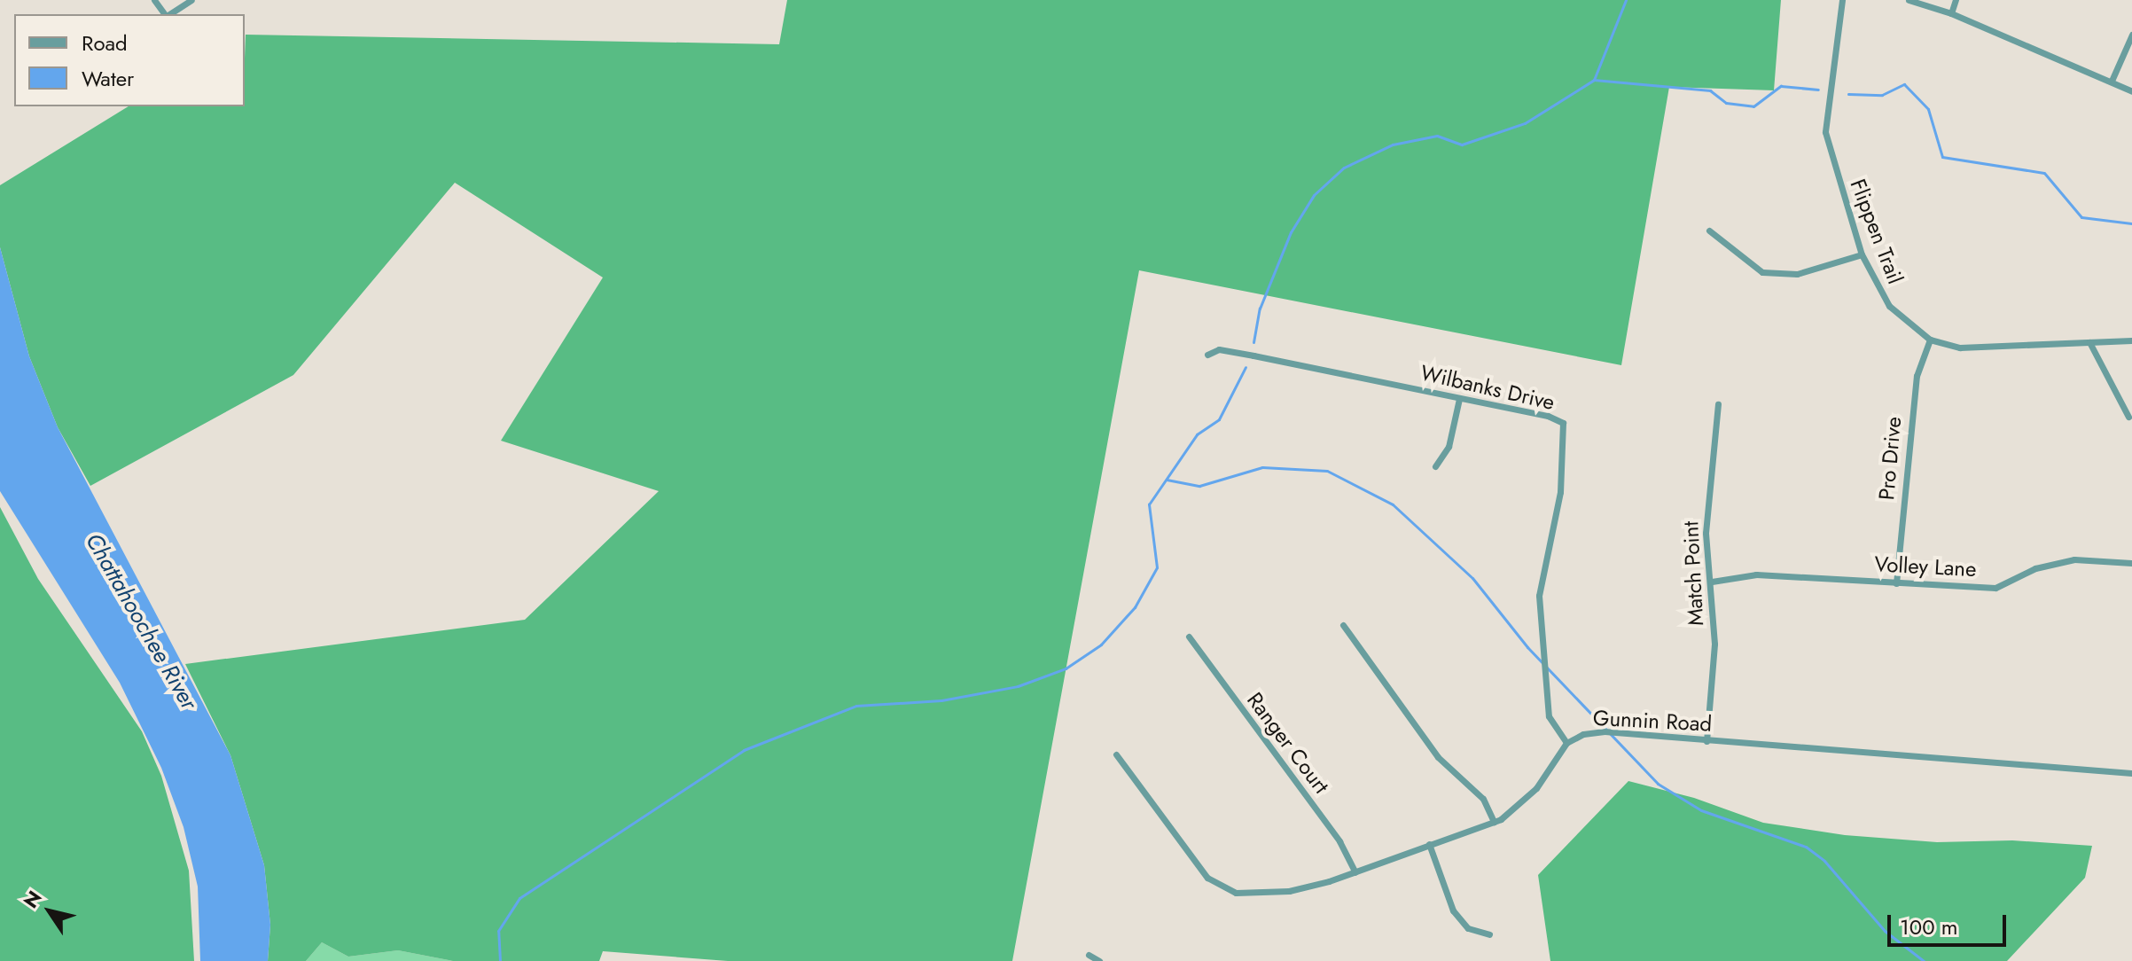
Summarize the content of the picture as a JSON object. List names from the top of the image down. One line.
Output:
{"streets":{"street":["Flippen Trail","Wilbanks Drive","Pro Drive","Volley Lane","Match Point","Gunnin Road","Ranger Court"]},"crossings":[["Flippen Trail","Pro Drive"],["Wilbanks Drive","Gunnin Road"],["Pro Drive","Volley Lane"],["Volley Lane","Match Point"],["Match Point","Gunnin Road"],["Gunnin Road","Ranger Court"]],"water":["Chattahoochee River"],"legend":["Road","Water"],"scale_bar":"100 m","north":"top left"}
